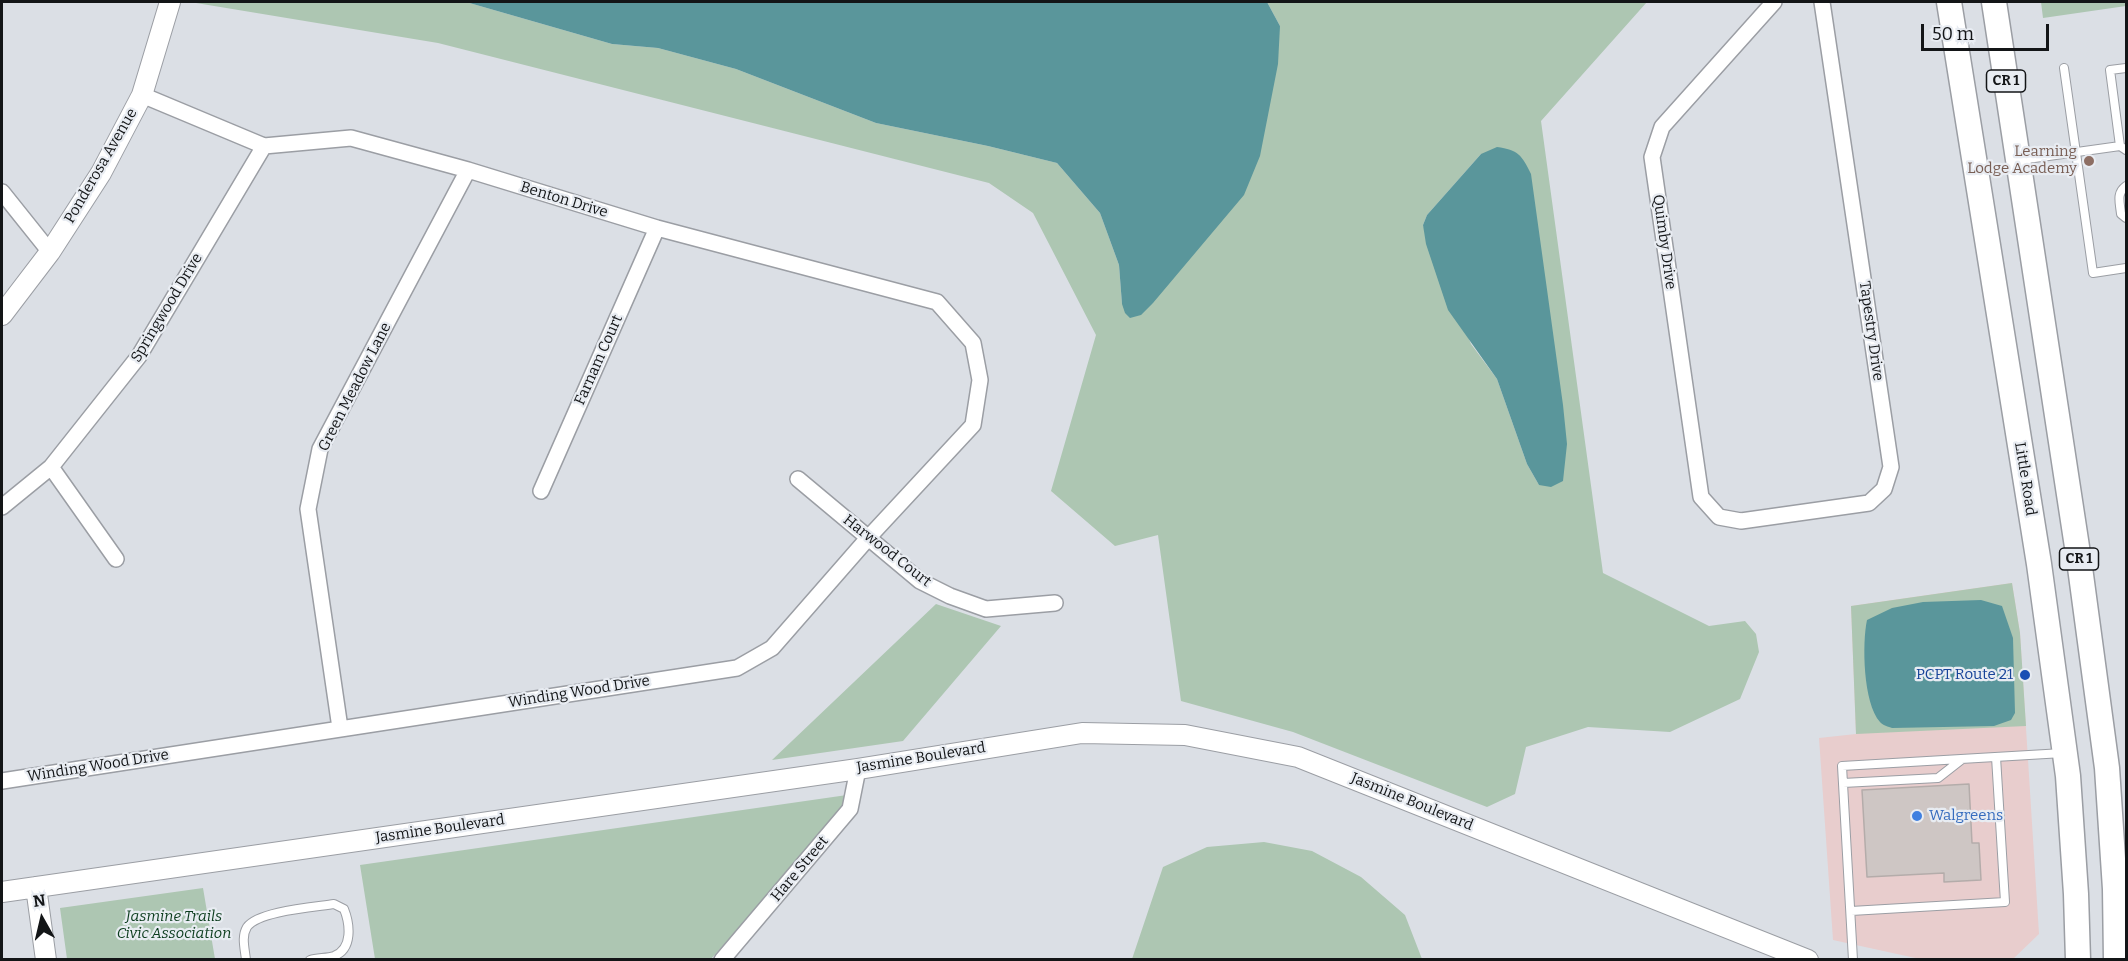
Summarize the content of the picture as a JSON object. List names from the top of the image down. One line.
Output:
{"streets":{"main road":["CR 1","Little Road"],"street":["Ponderosa Avenue","Benton Drive","Quimby Drive","Springwood Drive","Tapestry Drive","Farnam Court","Green Meadow Lane","Harwood Court","Winding Wood Drive","Jasmine Boulevard","Hare Street"]},"crossings":[["Ponderosa Avenue","Benton Drive"],["Benton Drive","Springwood Drive"],["Benton Drive","Farnam Court"],["Benton Drive","Green Meadow Lane"],["Benton Drive","Winding Wood Drive"],["Quimby Drive","Tapestry Drive"],["Green Meadow Lane","Winding Wood Drive"],["Harwood Court","Winding Wood Drive"],["Jasmine Boulevard","Hare Street"]],"parks":["Jasmine Trails Civic Association"],"places":["Learning Lodge Academy","PCPT Route 21","Walgreens"],"scale_bar":"50 m","north":"top"}
